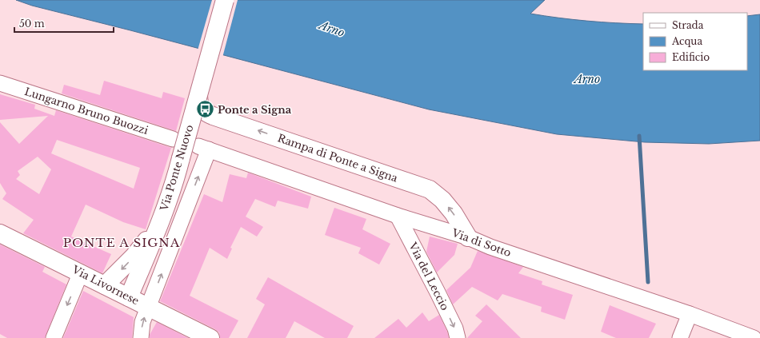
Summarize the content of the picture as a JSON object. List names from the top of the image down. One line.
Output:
{"streets":{"main road":["Rampa di Ponte a Signa","Via Ponte Nuovo","Via Livornese"],"street":["Lungarno Bruno Buozzi","Via di Sotto","Via del Leccio"]},"crossings":[["Rampa di Ponte a Signa","Via Ponte Nuovo"],["Rampa di Ponte a Signa","Via di Sotto"],["Via Ponte Nuovo","Via Livornese"],["Via di Sotto","Via del Leccio"],["Via di Sotto","Via Livornese"]],"one_way":["Rampa di Ponte a Signa","Via del Leccio"],"districts":["PONTE A SIGNA"],"water":["Arno"],"places":{"bus stop":["Ponte a Signa"]},"legend":["Strada","Acqua","Edificio"],"scale_bar":"50 m"}
